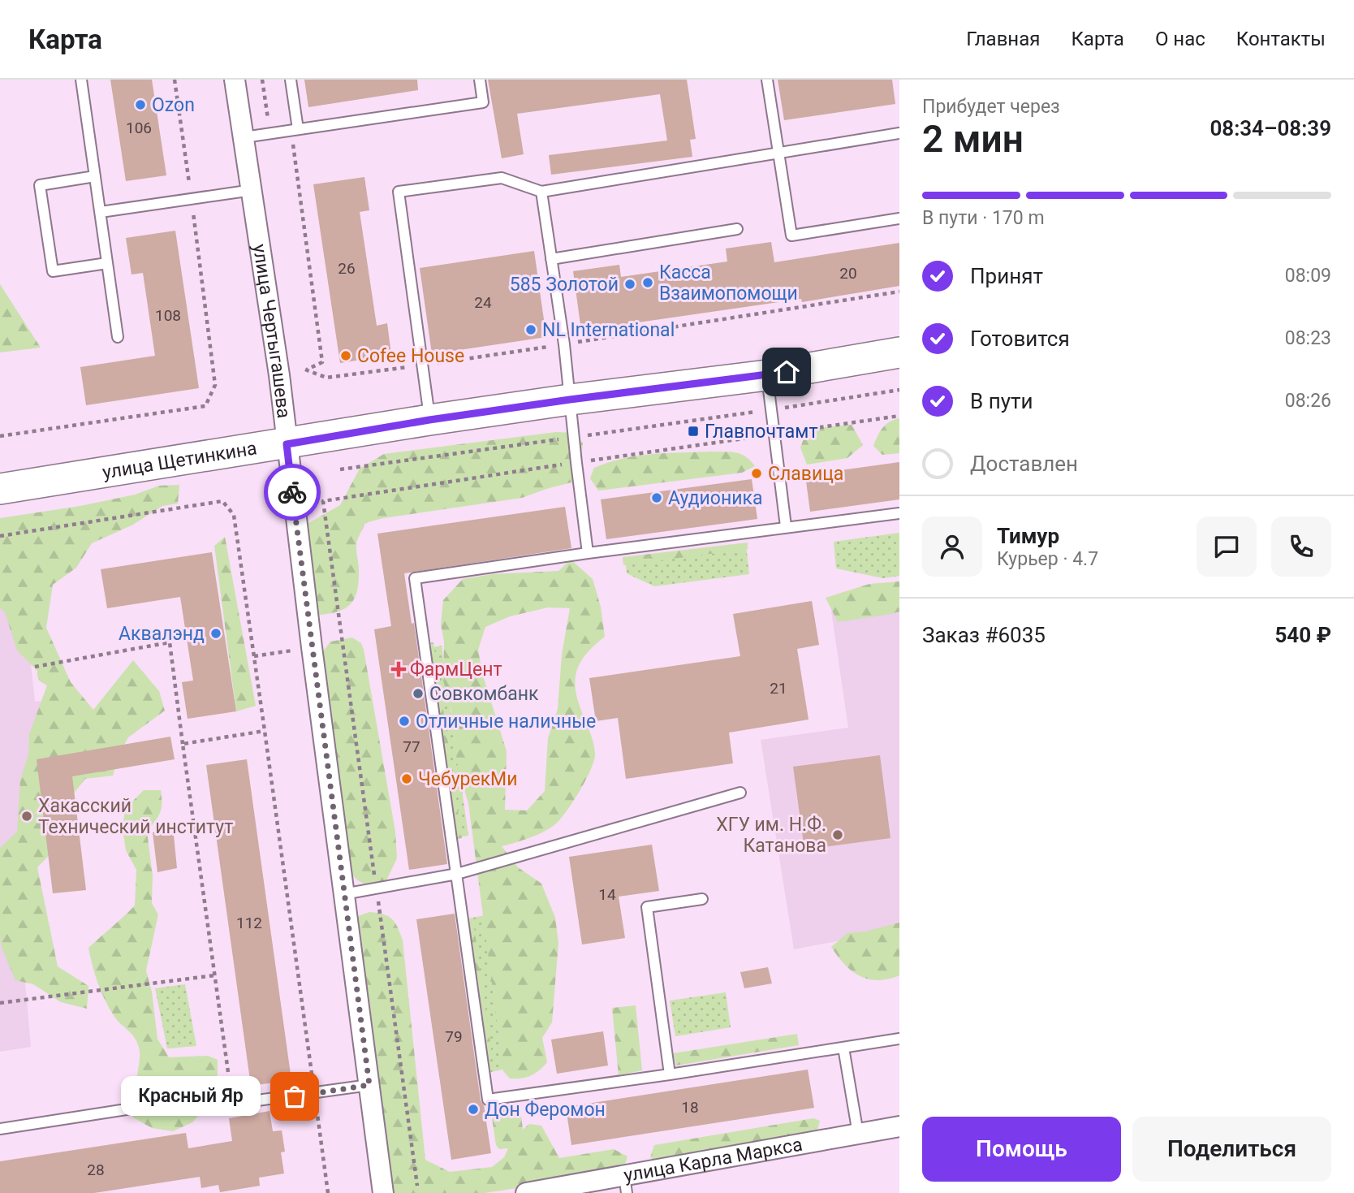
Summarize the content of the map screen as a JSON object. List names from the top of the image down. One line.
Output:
{"streets":{"main road":["улица Щетинкина"],"street":["улица Чертыгашева","улица Карла Маркса"]},"crossings":[["улица Чертыгашева","улица Щетинкина"]],"places":{"other":["Ozon","Касса Взаимопомощи","585 Золотой","NL International","Cofee House","Славица","Аудионика","Аквалэнд","Совкомбанк","Отличные наличные","ЧебурекМи","Хакасский Технический институт","ХГУ им. Н.Ф. Катанова","Красный Яр","Дон Феромон"],"transit":["Главпочтамт"],"health":["ФармЦент"]},"house_numbers":["106","26","20","24","108","21","77","14","112","79","18","28"],"page":{"header":"Карта","nav":["Главная","Карта","О нас","Контакты"],"heading":["2 мин","Прибудет через","08:34–08:39"],"panel":["Тимур","Курьер · 4.7","Заказ #6035","540 ₽"],"bar":"В пути · 170 m","list":[["Принят","08:09"],["Готовится","08:23"],["В пути","08:26"],"Доставлен"],"bubble":"Красный Яр","buttons":["Помощь","Поделиться"]}}
